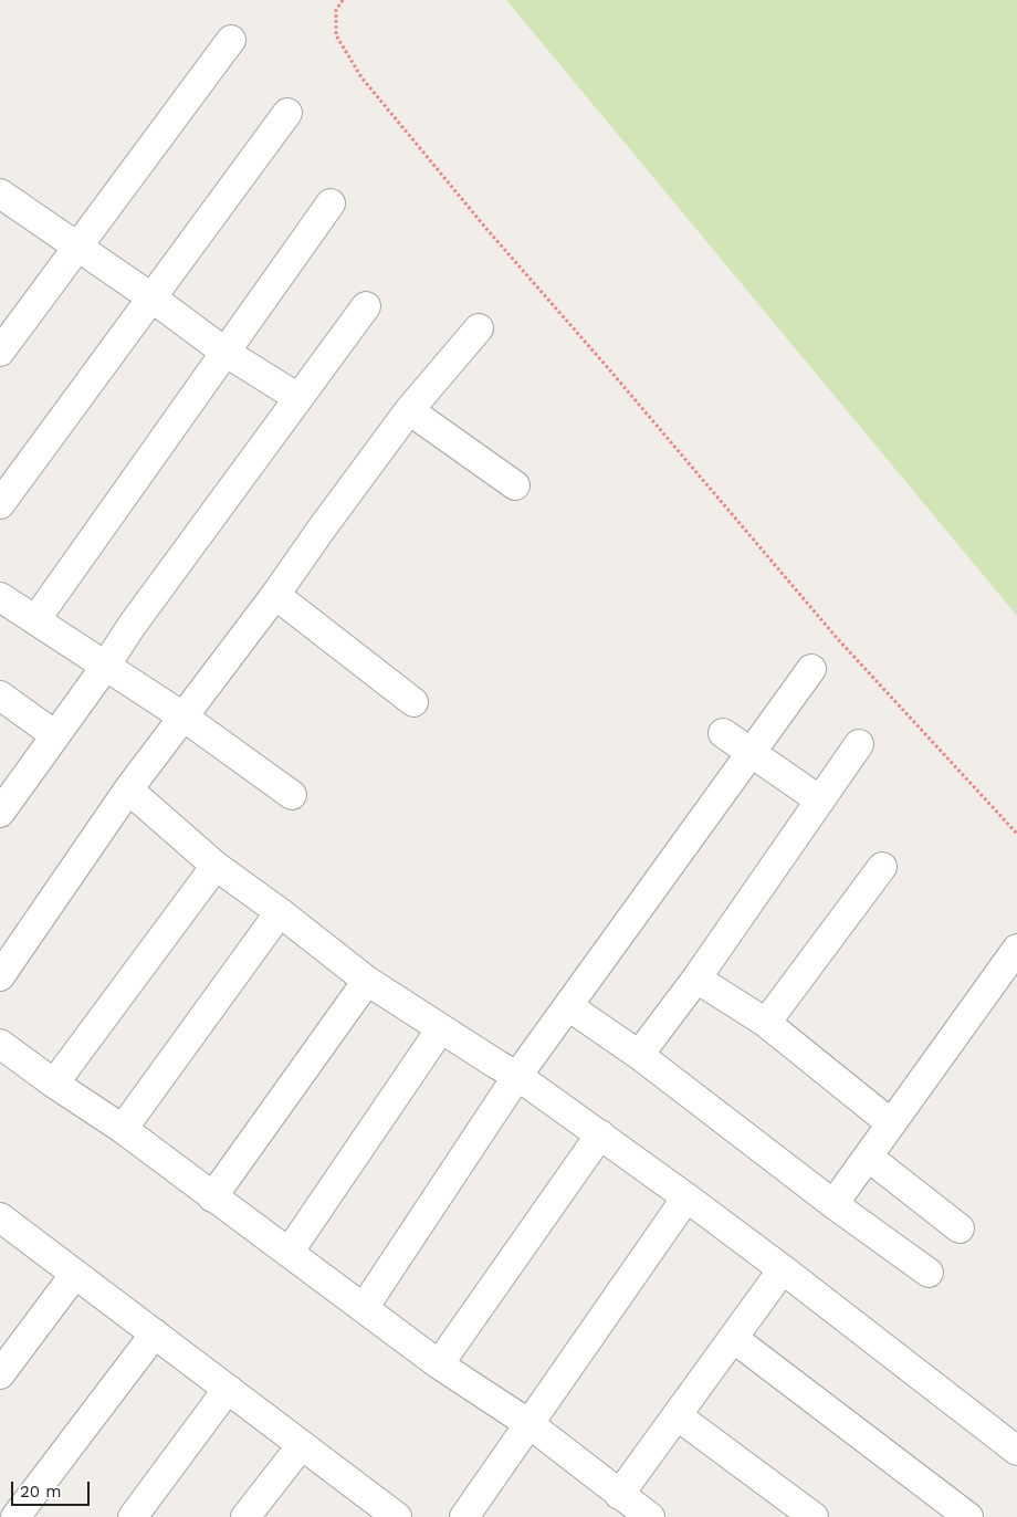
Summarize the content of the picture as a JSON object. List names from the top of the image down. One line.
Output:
{"scale_bar":"20 m"}
